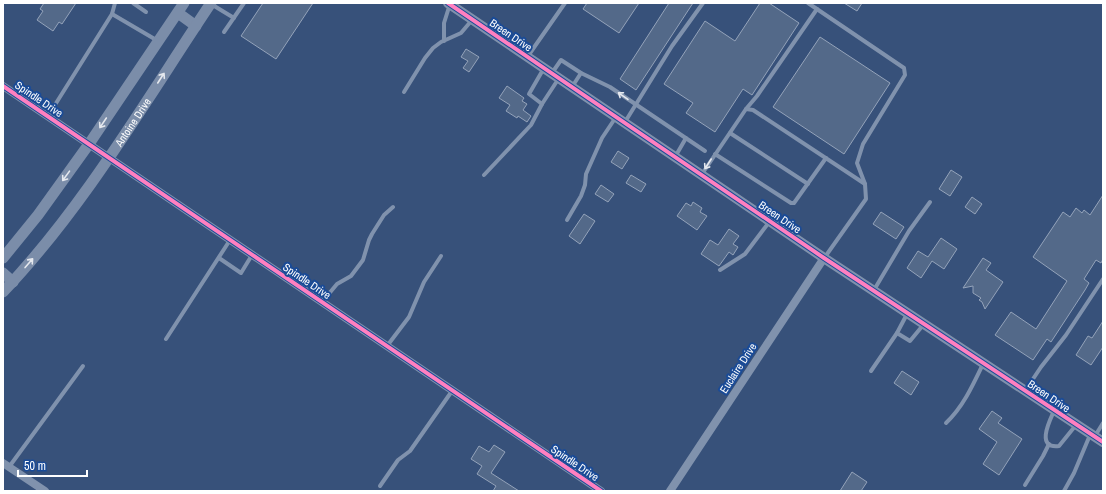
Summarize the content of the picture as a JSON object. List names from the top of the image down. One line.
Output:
{"streets":{"main road":["Antoine Drive"],"street":["Breen Drive","Spindle Drive","Euclaire Drive"]},"crossings":[["Breen Drive","Euclaire Drive"],["Spindle Drive","Antoine Drive"]],"scale_bar":"50 m"}
